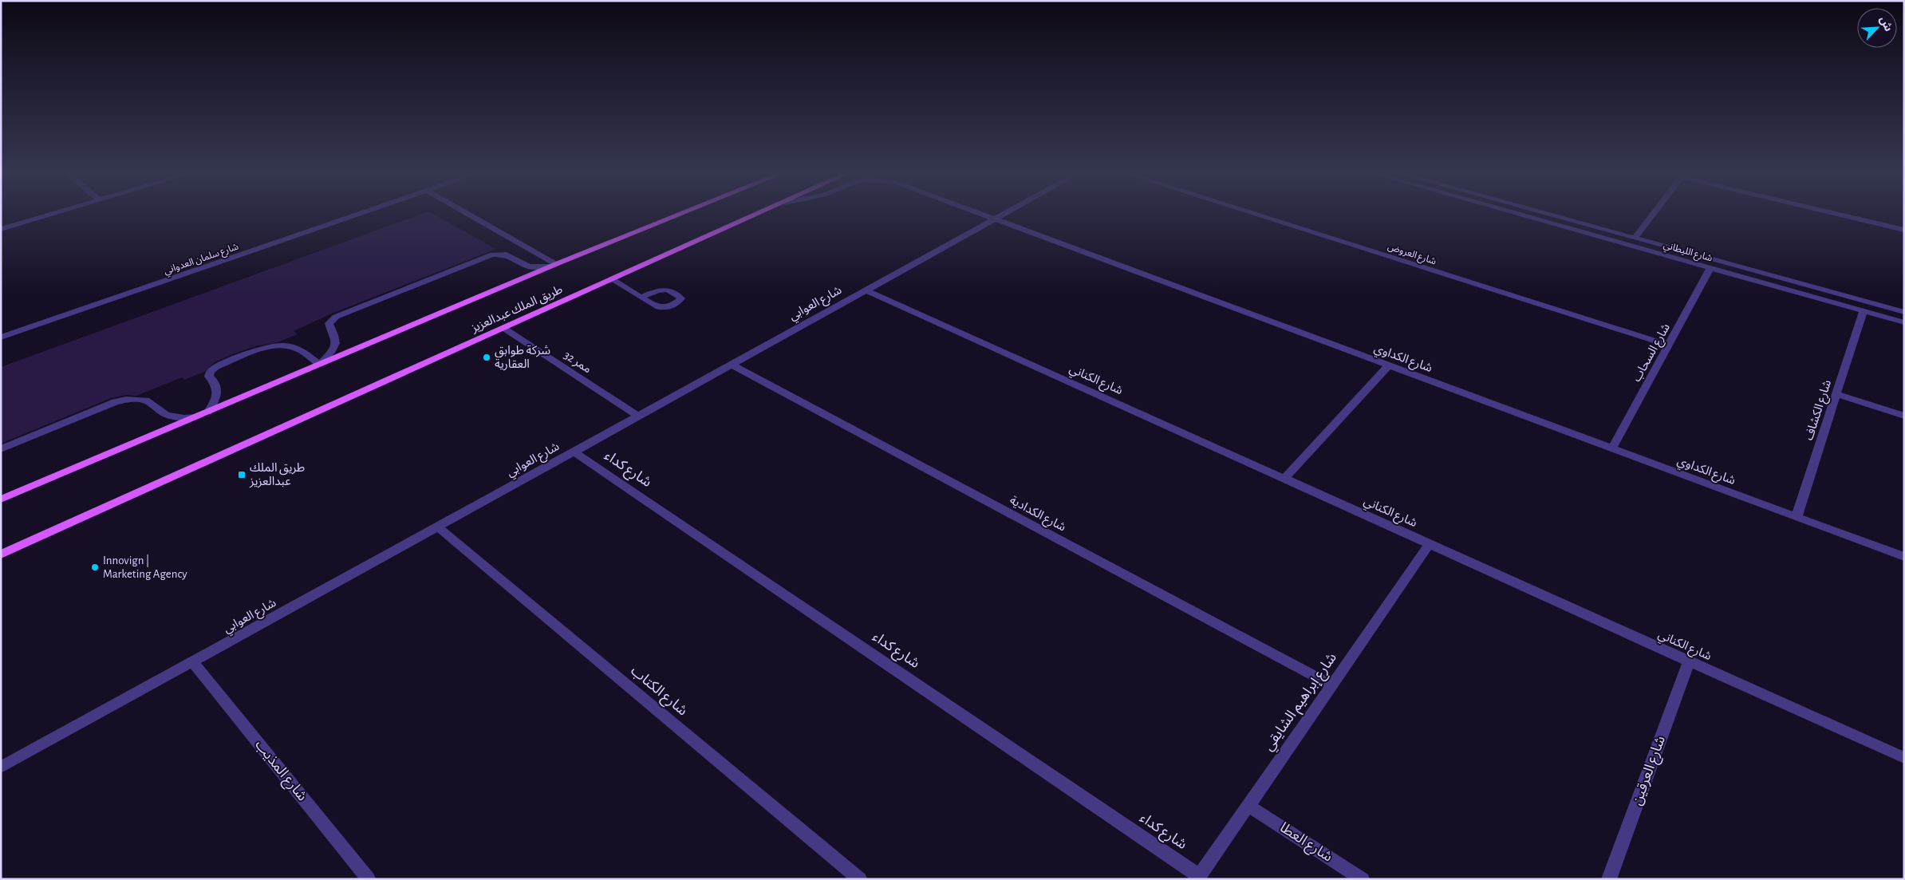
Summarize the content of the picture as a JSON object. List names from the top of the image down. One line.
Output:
{"streets":{"main road":["طريق الملك عبدالعزيز"],"street":["شارع الليطاني","شارع العروض","شارع سلمان العدواني","شارع العوابي","شارع السحاب","شارع الكداوي","ممر 32","شارع الكناني","شارع الكشاف","شارع كداء","شارع الكدادية","شارع الكتاب","شارع إبراهيم الشايقي","شارع المذيب","شارع العرقين","شارع العطا"]},"crossings":[["شارع الليطاني","شارع السحاب"],["شارع الليطاني","شارع الكشاف"],["شارع العروض","شارع السحاب"],["شارع العوابي","شارع الكداوي"],["شارع العوابي","ممر 32"],["شارع العوابي","شارع الكناني"],["شارع العوابي","شارع كداء"],["شارع العوابي","شارع الكدادية"],["شارع العوابي","شارع الكتاب"],["شارع العوابي","شارع المذيب"],["طريق الملك عبدالعزيز","ممر 32"],["شارع السحاب","شارع الكداوي"],["شارع الكداوي","شارع الكشاف"],["شارع الكناني","شارع إبراهيم الشايقي"],["شارع الكناني","شارع العرقين"],["شارع كداء","شارع إبراهيم الشايقي"],["شارع الكدادية","شارع إبراهيم الشايقي"],["شارع إبراهيم الشايقي","شارع العطا"]],"places":{"other":["شركة طوابق العقارية","Innovign | Marketing Agency"],"transit":["طريق الملك عبدالعزيز"]},"north":"top right"}
